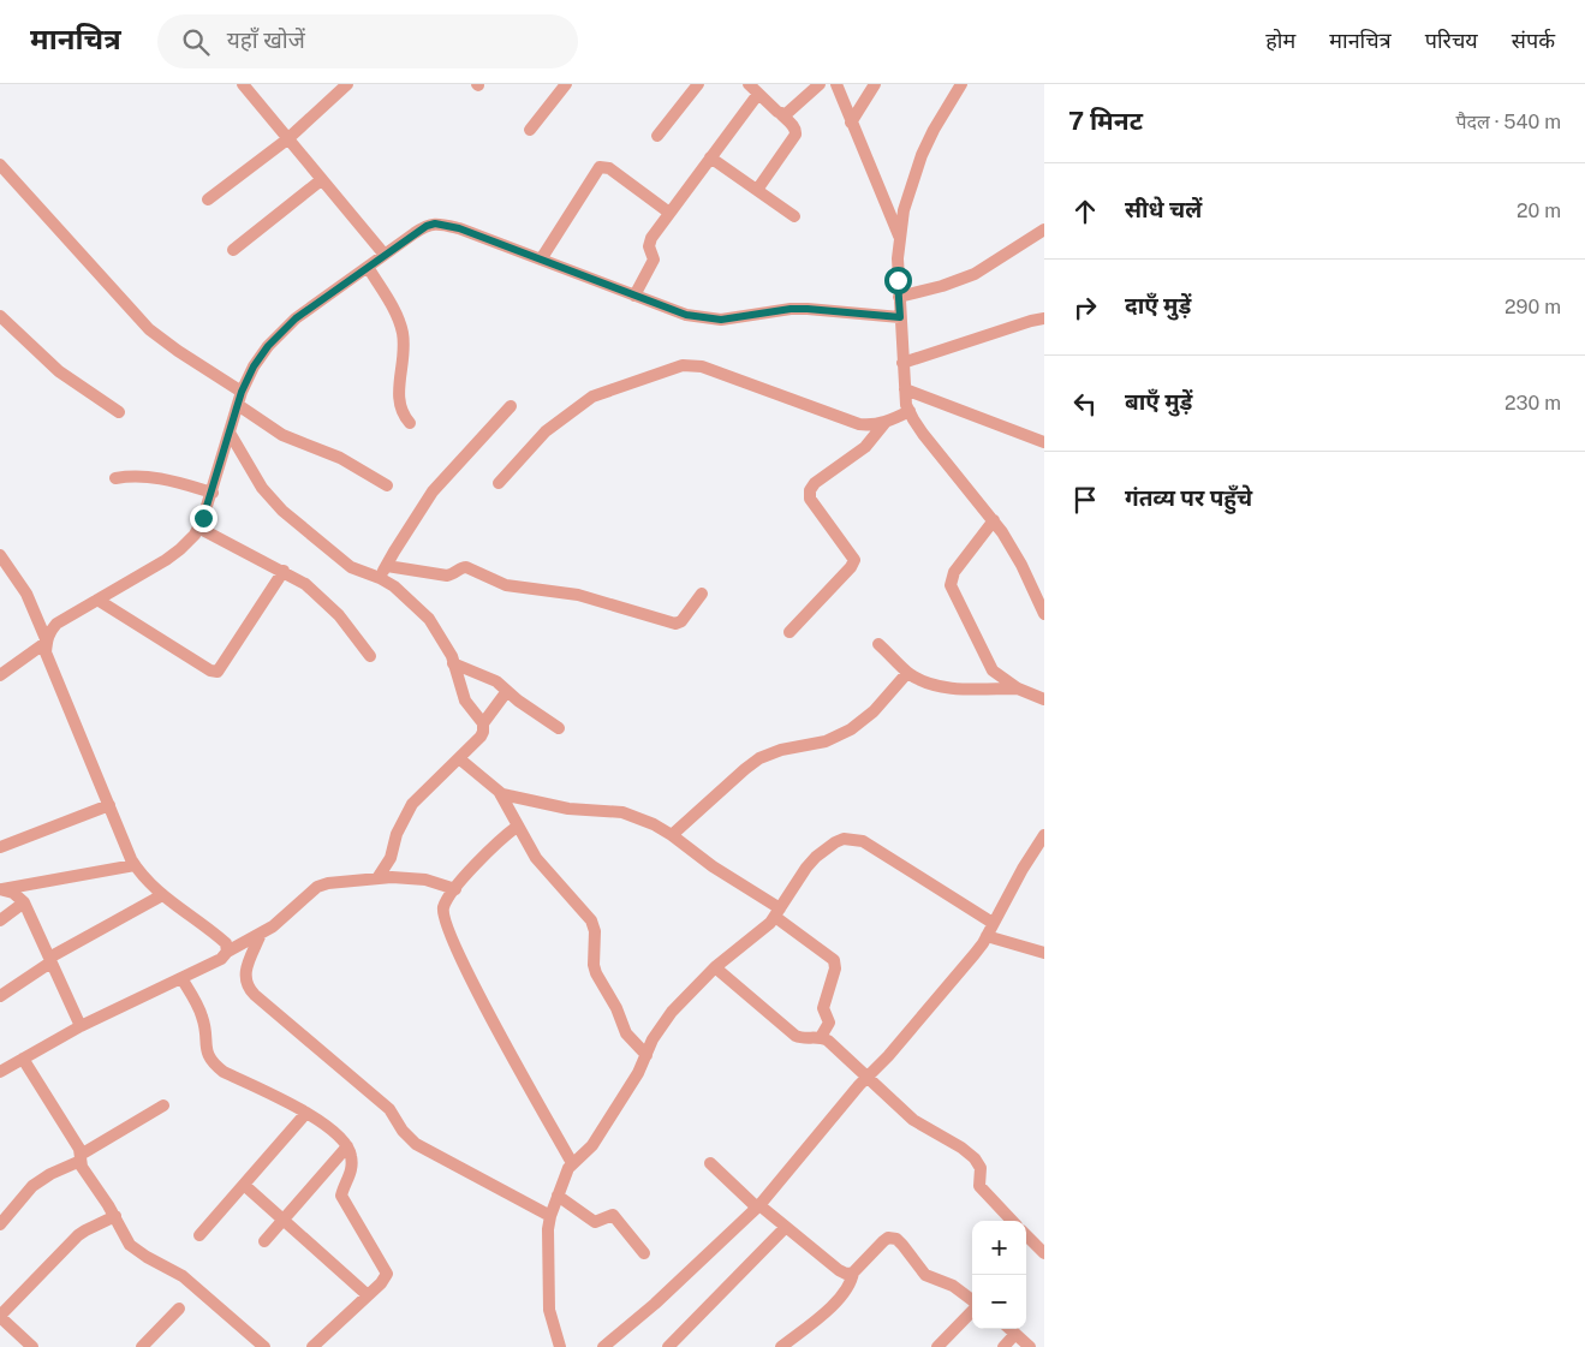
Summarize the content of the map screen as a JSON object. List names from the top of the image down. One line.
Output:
{"page":{"header":"मानचित्र","search":"यहाँ खोजें","nav":["होम","मानचित्र","परिचय","संपर्क"],"heading":["7 मिनट","पैदल · 540 m"],"list":[["सीधे चलें","20 m"],["दाएँ मुड़ें","290 m"],["बाएँ मुड़ें","230 m"],"गंतव्य पर पहुँचे"],"map_buttons":["+","−"]}}
